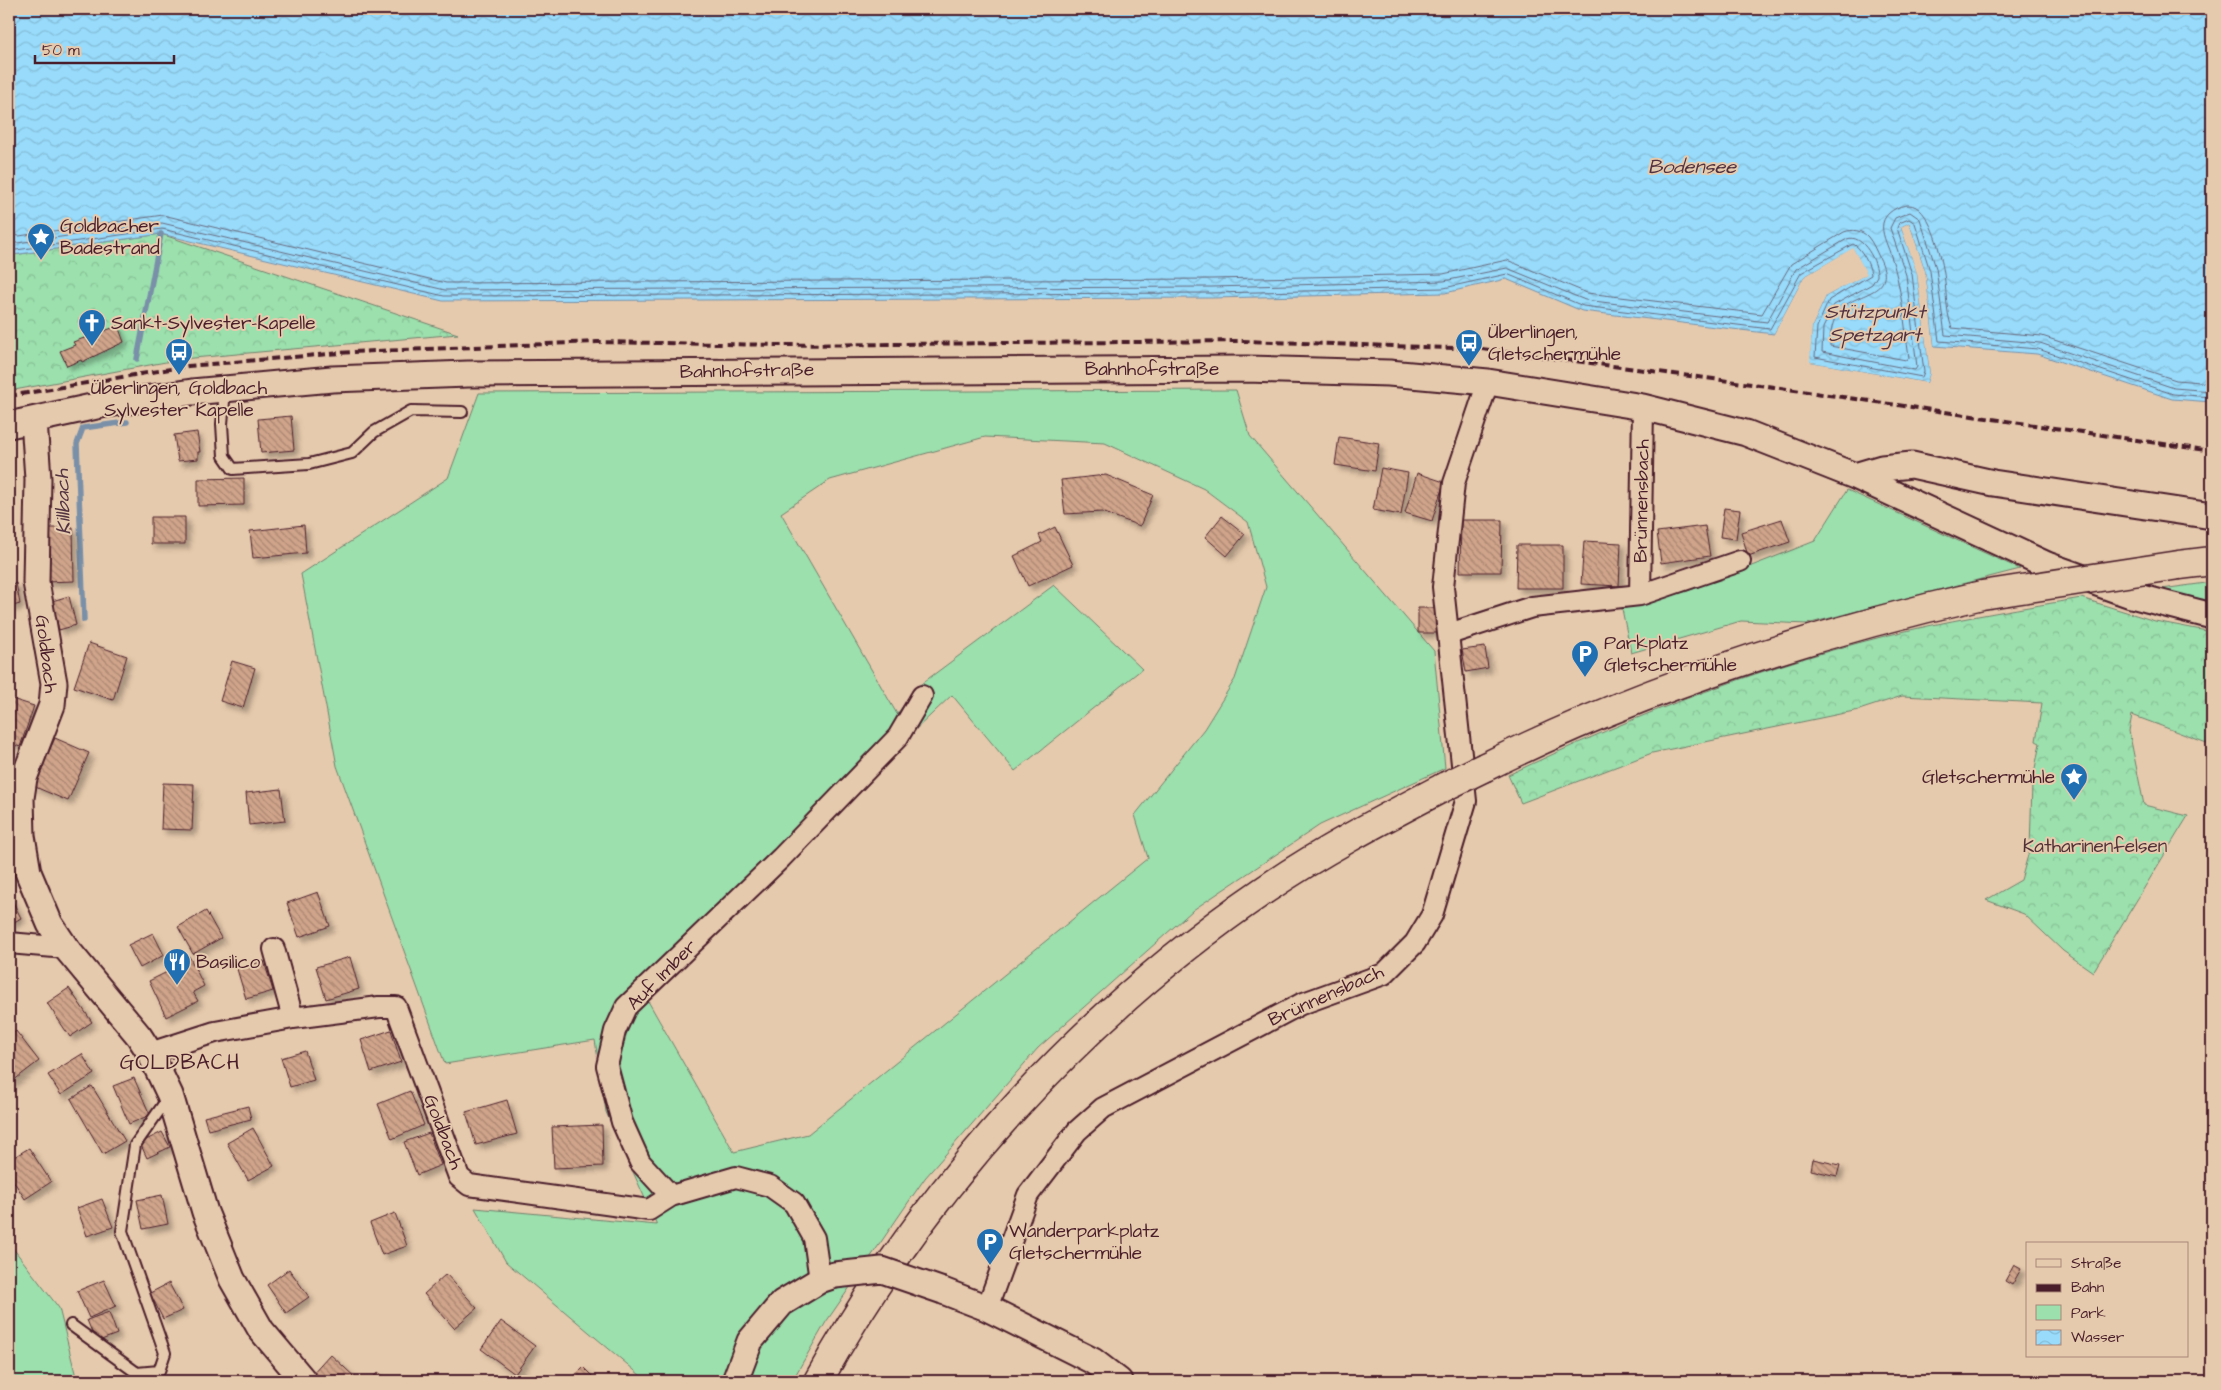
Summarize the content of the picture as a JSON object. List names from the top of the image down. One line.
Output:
{"streets":{"street":["Bahnhofstraße","Brünnensbach","Goldbach","Auf Imber"]},"crossings":[["Bahnhofstraße","Brünnensbach"],["Bahnhofstraße","Goldbach"],["Goldbach","Auf Imber"]],"districts":["GOLDBACH"],"water":["Bodensee","Stützpunkt Spetzgart","Killbach"],"parks":["Katharinenfelsen"],"places":{"place":["Goldbacher Badestrand","Gletschermühle"],"church":["Sankt-Sylvester-Kapelle"],"bus stop":["Überlingen, Gletschermühle","Überlingen, Goldbach Sylvester Kapelle"],"parking":["Parkplatz Gletschermühle","Wanderparkplatz Gletschermühle"],"restaurant":["Basilico"]},"legend":["Straße","Bahn","Park","Wasser"],"scale_bar":"50 m"}
